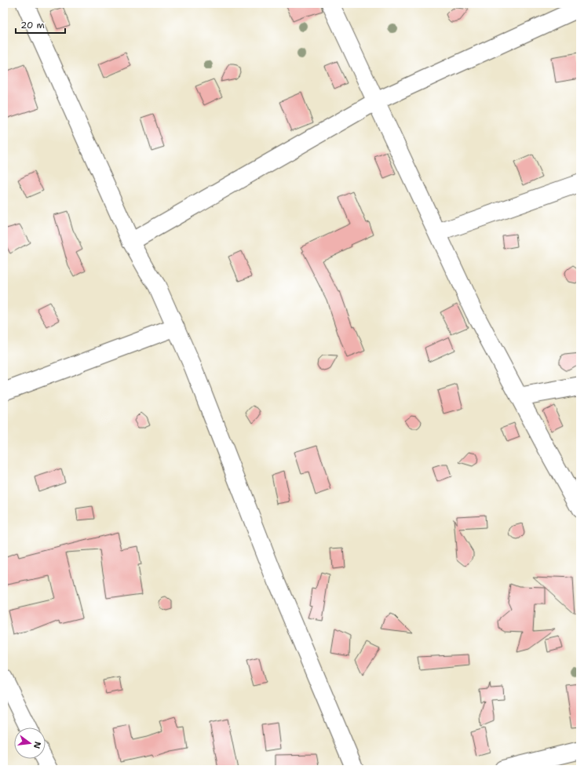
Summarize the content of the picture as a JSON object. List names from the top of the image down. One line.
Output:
{"scale_bar":"20 m","north":"right"}
